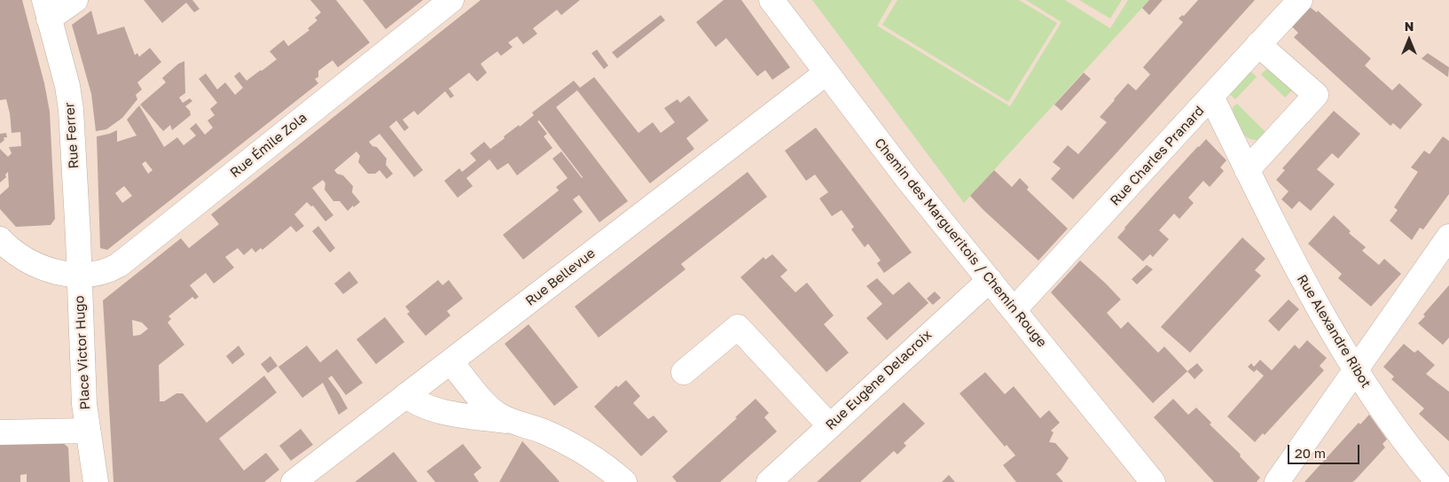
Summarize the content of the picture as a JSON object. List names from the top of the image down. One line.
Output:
{"streets":{"street":["Rue Ferrer","Rue Émile Zola","Rue Charles Pranard","Chemin des Margueritois / Chemin Rouge","Rue Bellevue","Rue Alexandre Ribot","Place Victor Hugo","Rue Eugène Delacroix"]},"crossings":[["Rue Ferrer","Rue Émile Zola"],["Rue Ferrer","Place Victor Hugo"],["Rue Émile Zola","Place Victor Hugo"],["Rue Charles Pranard","Chemin des Margueritois / Chemin Rouge"],["Rue Charles Pranard","Rue Alexandre Ribot"],["Chemin des Margueritois / Chemin Rouge","Rue Bellevue"],["Chemin des Margueritois / Chemin Rouge","Rue Eugène Delacroix"]],"scale_bar":"20 m","north":"top"}
